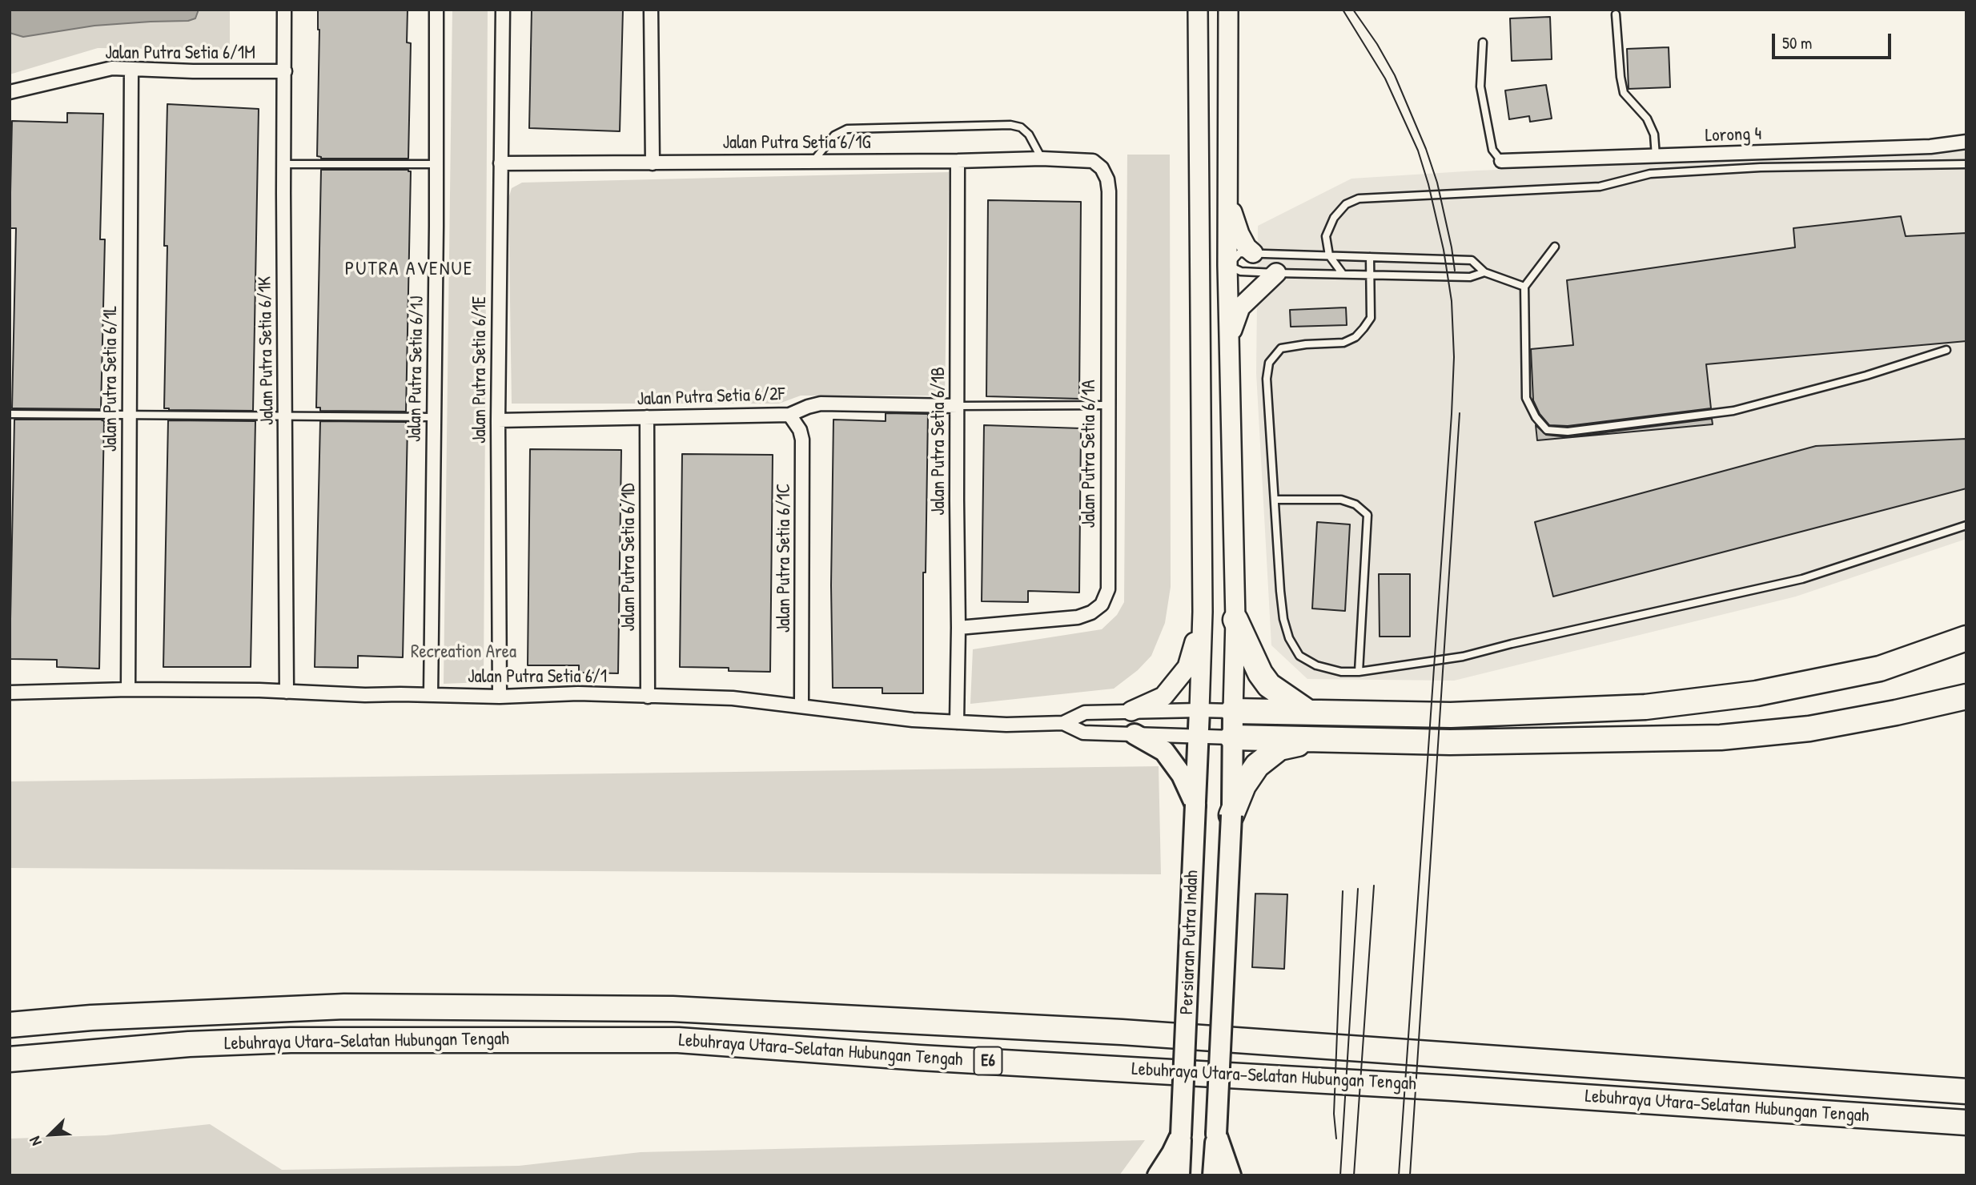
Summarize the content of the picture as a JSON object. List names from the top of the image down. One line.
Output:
{"streets":{"highway":["Lebuhraya Utara–Selatan Hubungan Tengah","E6"],"main road":["Persiaran Putra Indah"],"street":["Jalan Putra Setia 6/1M","Lorong 4","Jalan Putra Setia 6/1G","Jalan Putra Setia 6/1K","Jalan Putra Setia 6/1J","Jalan Putra Setia 6/1E","Jalan Putra Setia 6/1L","Jalan Putra Setia 6/2F","Jalan Putra Setia 6/1B","Jalan Putra Setia 6/1A","Jalan Putra Setia 6/1D","Jalan Putra Setia 6/1C","Jalan Putra Setia 6/1"]},"crossings":[["Jalan Putra Setia 6/1M","Jalan Putra Setia 6/1K"],["Jalan Putra Setia 6/1M","Jalan Putra Setia 6/1L"],["Jalan Putra Setia 6/1G","Jalan Putra Setia 6/1E"],["Jalan Putra Setia 6/1G","Jalan Putra Setia 6/1B"],["Jalan Putra Setia 6/1G","Jalan Putra Setia 6/1A"],["Jalan Putra Setia 6/1K","Jalan Putra Setia 6/1"],["Jalan Putra Setia 6/1J","Jalan Putra Setia 6/1"],["Jalan Putra Setia 6/1E","Jalan Putra Setia 6/2F"],["Jalan Putra Setia 6/1E","Jalan Putra Setia 6/1"],["Jalan Putra Setia 6/1L","Jalan Putra Setia 6/1"],["Jalan Putra Setia 6/2F","Jalan Putra Setia 6/1B"],["Jalan Putra Setia 6/2F","Jalan Putra Setia 6/1D"],["Jalan Putra Setia 6/2F","Jalan Putra Setia 6/1C"],["Jalan Putra Setia 6/1B","Jalan Putra Setia 6/1A"],["Jalan Putra Setia 6/1B","Jalan Putra Setia 6/1"],["Jalan Putra Setia 6/1D","Jalan Putra Setia 6/1"],["Jalan Putra Setia 6/1C","Jalan Putra Setia 6/1"]],"districts":["PUTRA AVENUE"],"parks":["Recreation Area"],"scale_bar":"50 m","north":"bottom left"}
